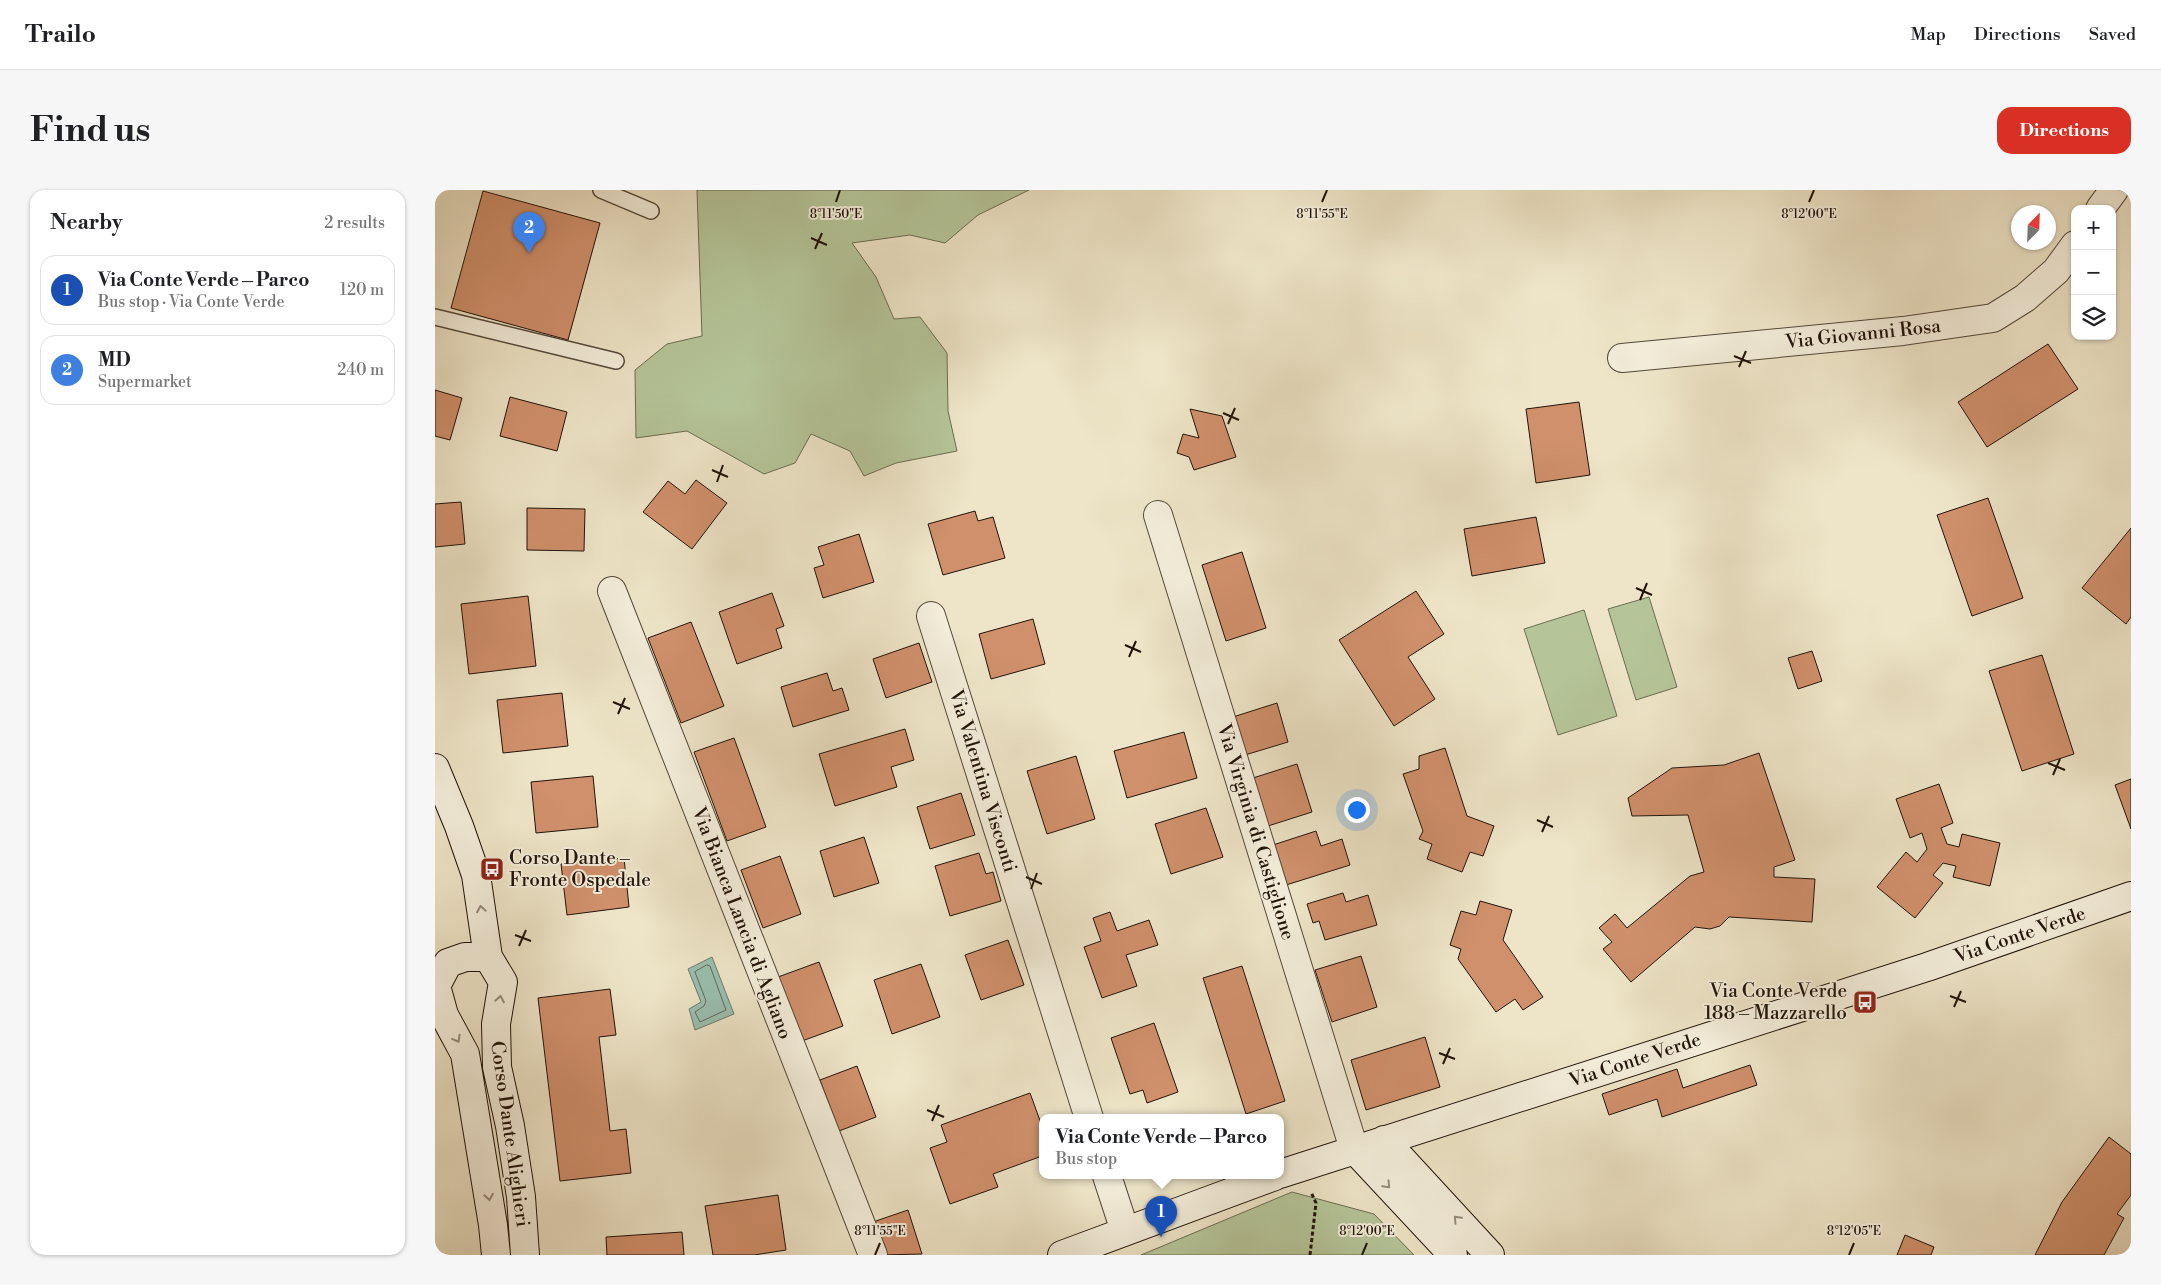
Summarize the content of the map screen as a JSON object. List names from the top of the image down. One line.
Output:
{"streets":{"street":["Via Giovanni Rosa","Via Valentina Visconti","Via Virginia di Castiglione","Via Bianca Lancia di Agliano","Via Conte Verde","Corso Dante Alighieri"]},"crossings":[["Via Virginia di Castiglione","Via Conte Verde"]],"places":{"bus stop":["Corso Dante – Fronte Ospedale","Via Conte Verde 188 – Mazzarello"]},"north":"top right","page":{"header":"Trailo","nav":["Map","Directions","Saved"],"buttons":"Directions","title":"Find us","heading":["Nearby","2 results"],"map_buttons":["+","−"],"pins":["2","1"],"list":[{"mark":"1","name":"Via Conte Verde – Parco","note":"Bus stop · Via Conte Verde","value":"120 m"},{"mark":"2","name":"MD","note":"Supermarket","value":"240 m"}],"popup":["Via Conte Verde – Parco","Bus stop"]},"coordinates":["8°11'50\"E","8°11'55\"E","8°12'00\"E","8°12'05\"E"]}
